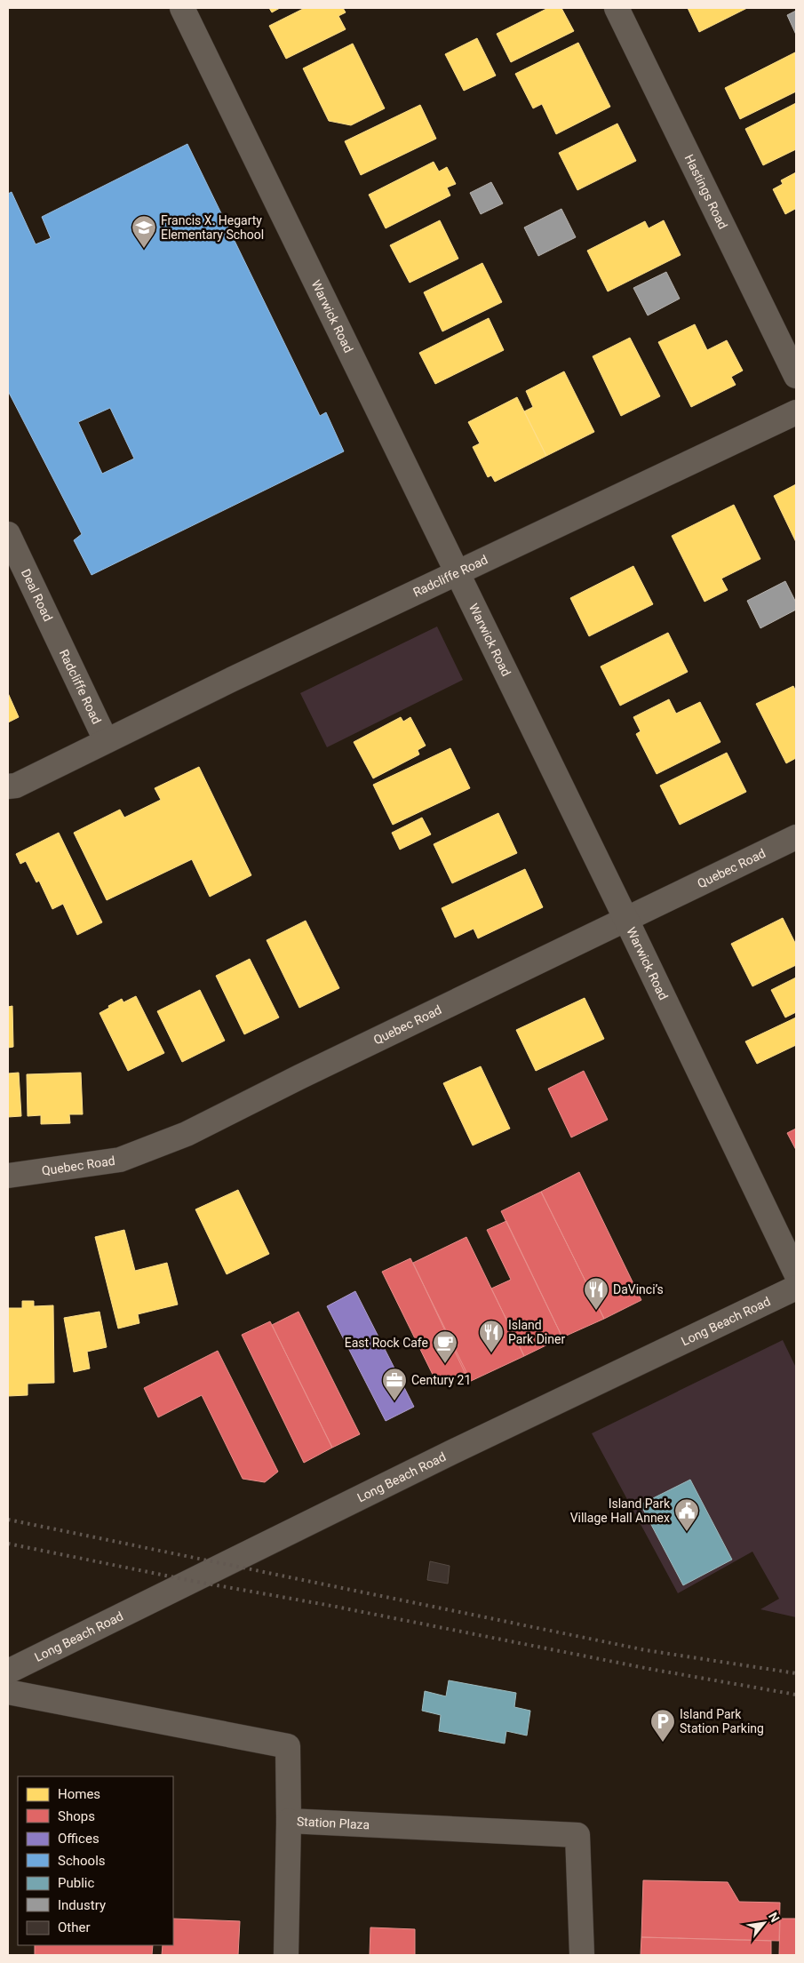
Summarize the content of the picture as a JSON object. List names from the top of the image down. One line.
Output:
{"streets":{"street":["Hastings Road","Warwick Road","Radcliffe Road","Deal Road","Quebec Road","Long Beach Road","Station Plaza"]},"crossings":[["Warwick Road","Radcliffe Road"],["Warwick Road","Quebec Road"],["Radcliffe Road","Deal Road"]],"places":{"school or university":["Francis X. Hegarty Elementary School"],"restaurant":["DaVinci’s","Island Park Diner"],"cafe":["East Rock Cafe"],"office":["Century 21"],"public building":["Island Park Village Hall Annex"],"parking":["Island Park Station Parking"]},"legend":["Homes","Shops","Offices","Schools","Public","Industry","Other"],"north":"top right"}
